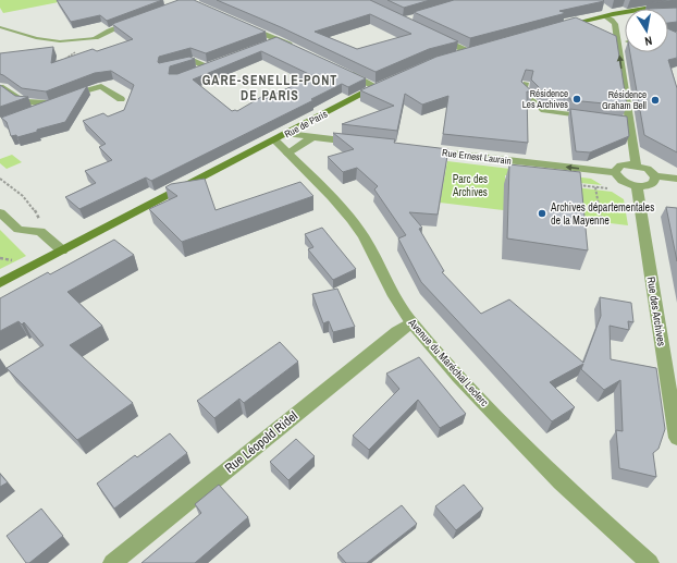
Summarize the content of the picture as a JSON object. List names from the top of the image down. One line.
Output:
{"streets":{"main road":["Rue de Paris"],"street":["Rue Ernest Laurain","Rue des Archives","Avenue du Maréchal Leclerc","Rue Léopold Ridel"]},"crossings":[["Rue de Paris","Avenue du Maréchal Leclerc"],["Avenue du Maréchal Leclerc","Rue Léopold Ridel"]],"one_way":["Rue Ernest Laurain"],"districts":["GARE-SENELLE-PONT DE PARIS"],"parks":["Parc des Archives"],"places":["Résidence Les Archives","Résidence Graham Bell","Archives départementales de la Mayenne"],"north":"bottom"}
